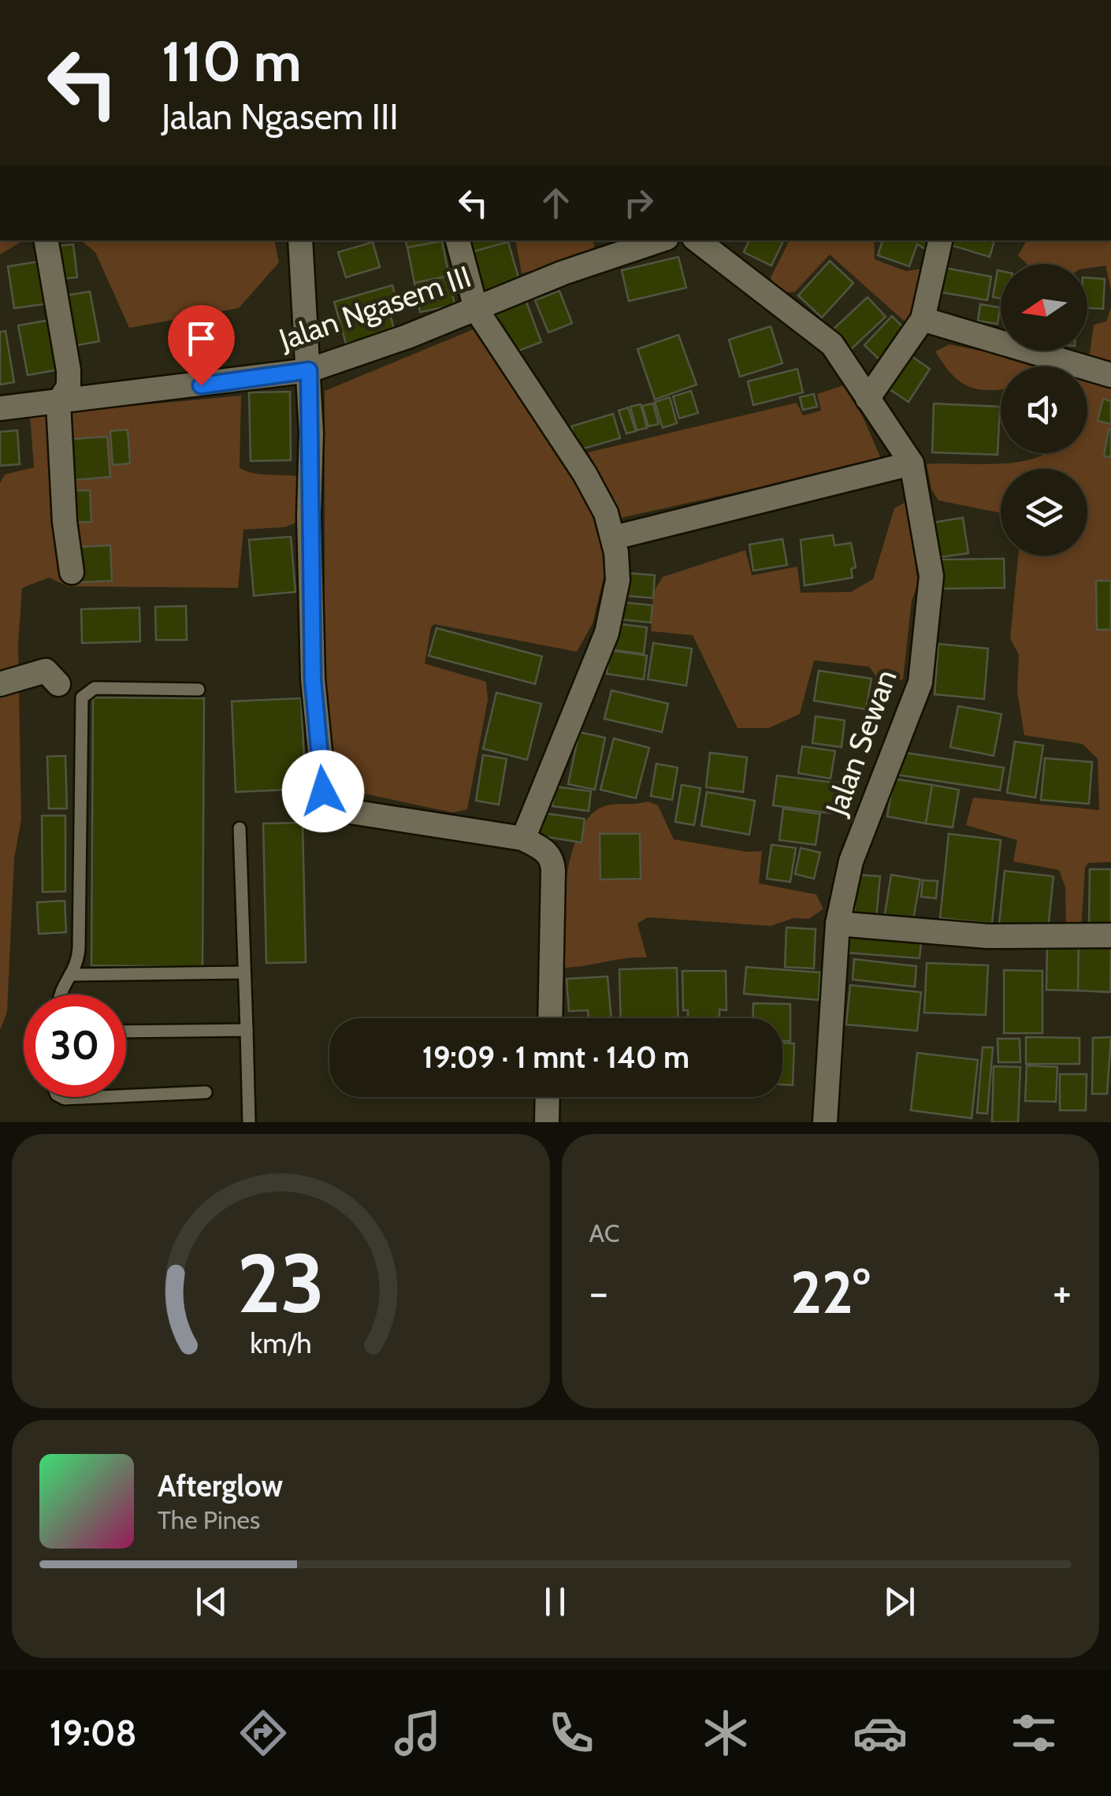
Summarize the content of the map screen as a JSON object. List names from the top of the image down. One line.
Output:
{"streets":{"street":["Jalan Ngasem III","Jalan Sewan"]},"north":"left","page":{"turn":["110 m","Jalan Ngasem III"],"limit":"30","trip":"19:09 · 1 mnt · 140 m","tile":"AC","heat":["−","22°","+"],"song":["Afterglow","The Pines"],"tabs":"19:08","gauge":["23","km/h"]}}
